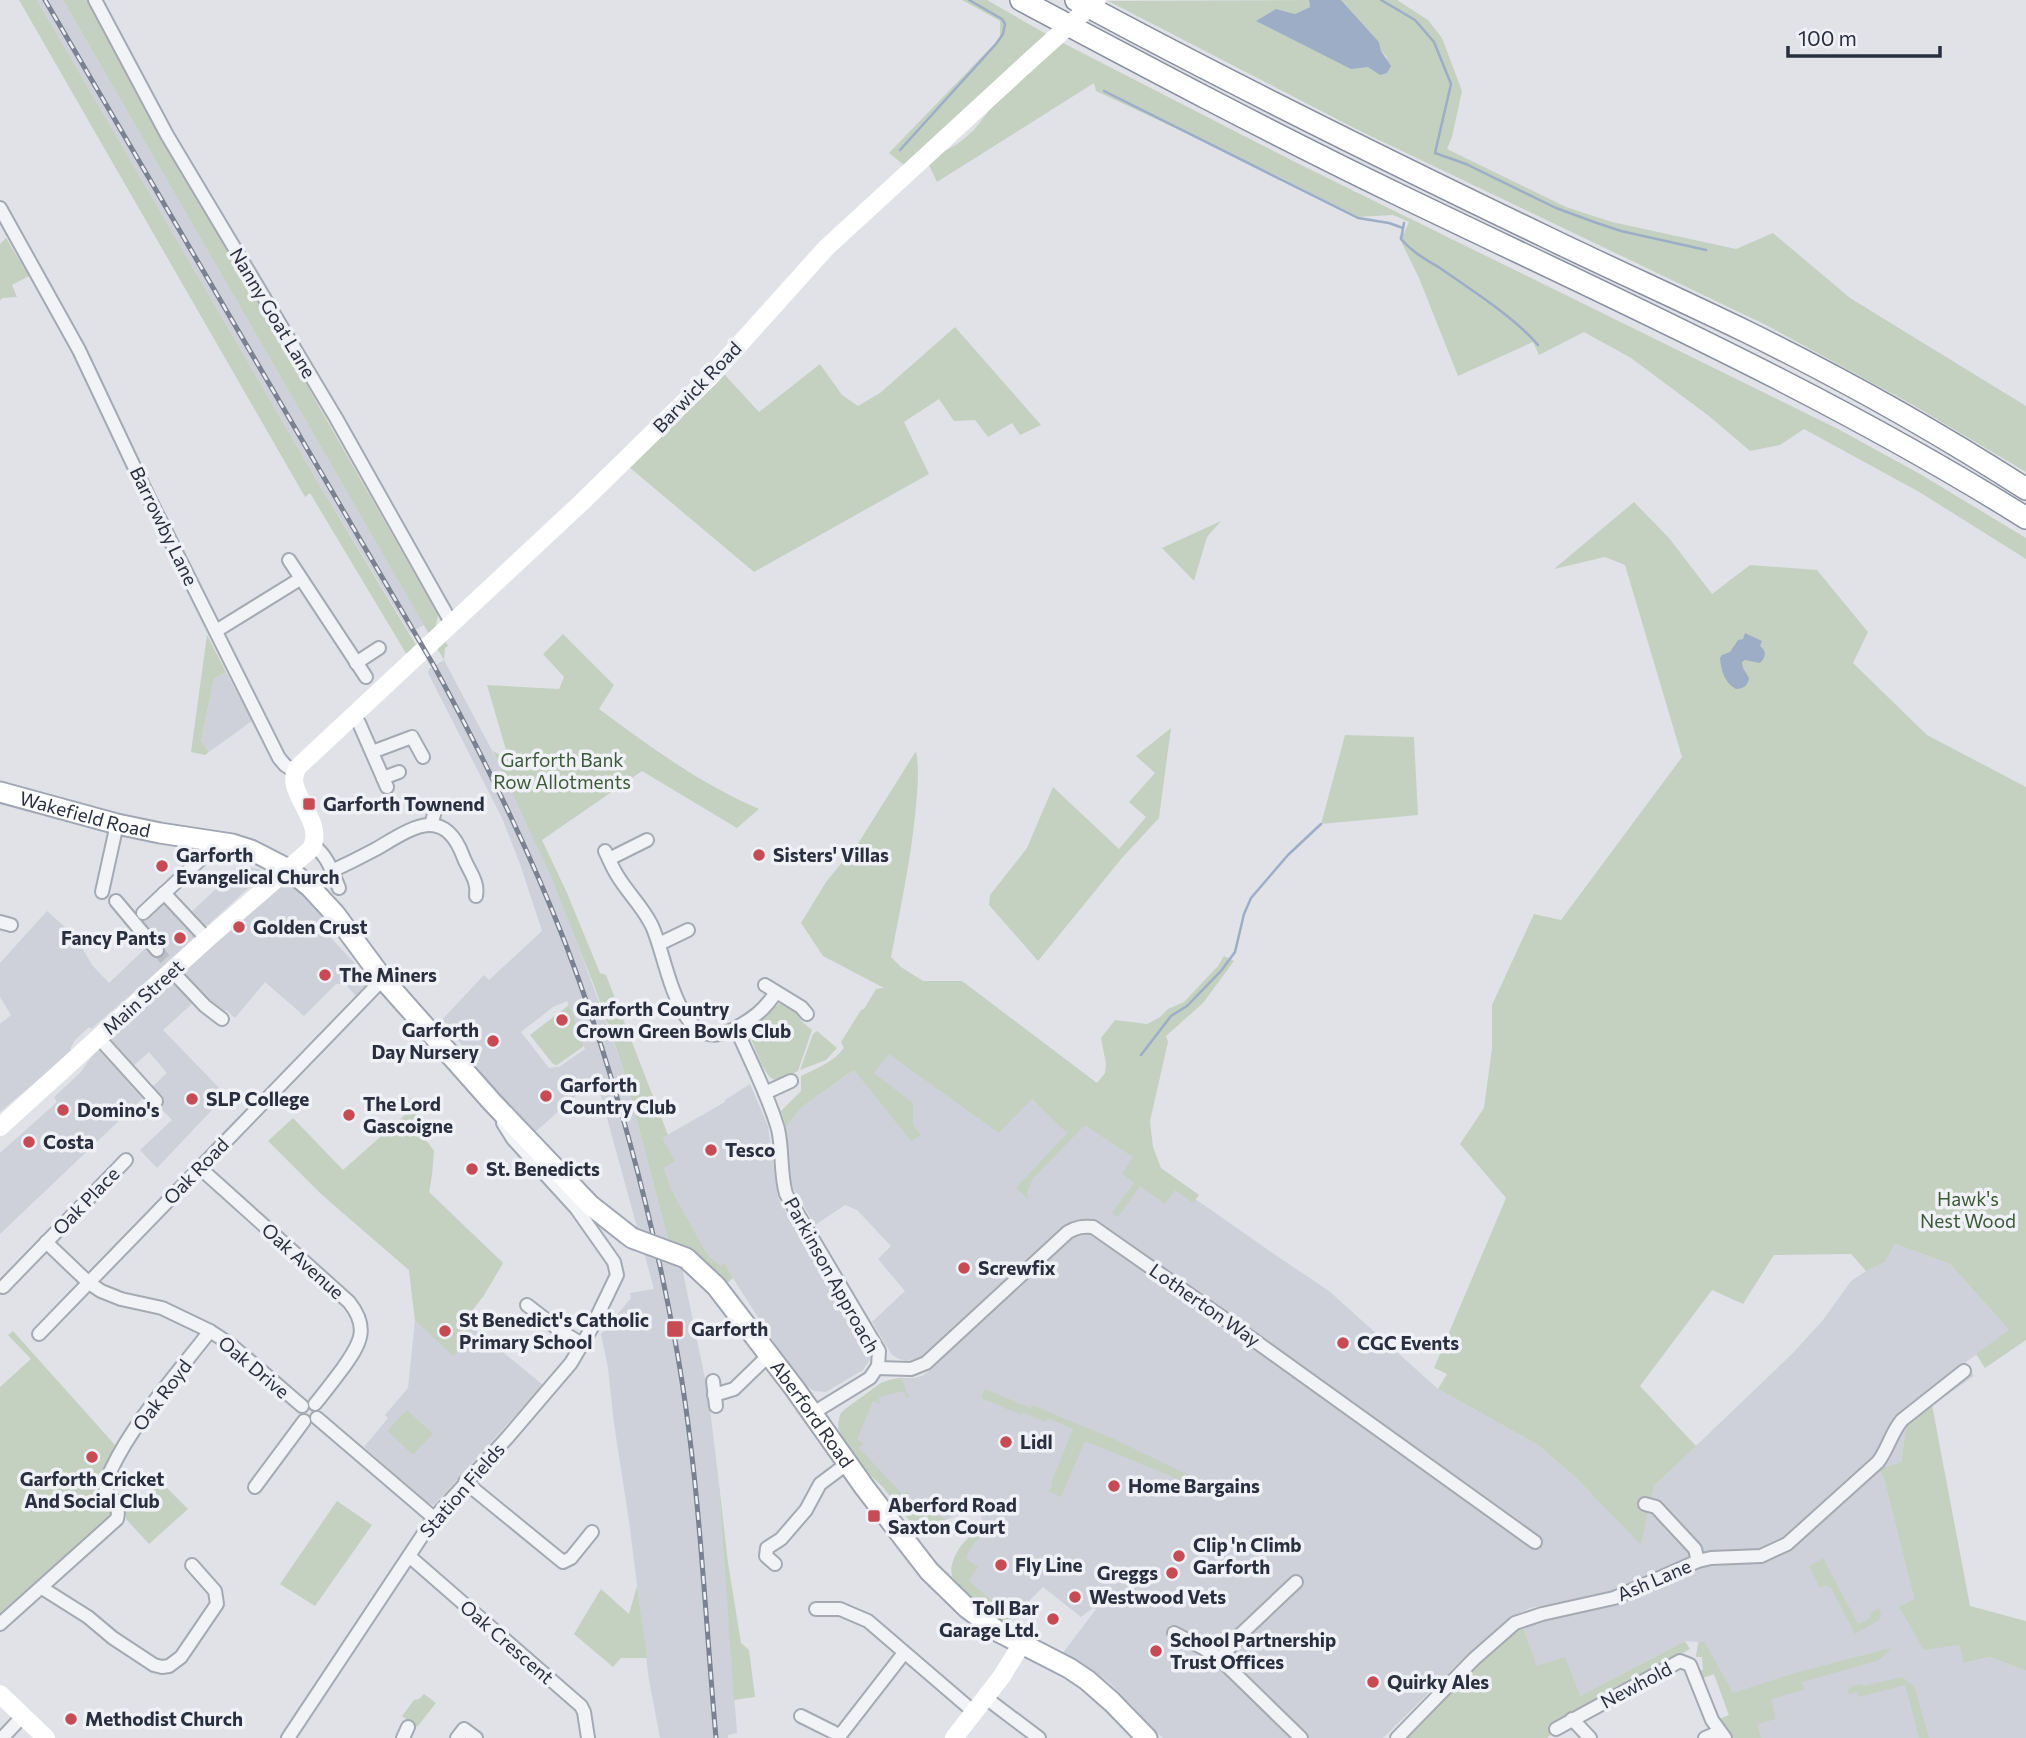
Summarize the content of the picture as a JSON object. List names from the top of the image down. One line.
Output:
{"streets":{"main road":["Wakefield Road","Aberford Road"],"street":["Nanny Goat Lane","Barwick Road","Barrowby Lane","Main Street","Oak Road","Oak Place","Oak Avenue","Parkinson Approach","Lotherton Way","Oak Drive","Oak Royd","Station Fields","Ash Lane","Oak Crescent","Newhold"]},"crossings":[["Nanny Goat Lane","Barwick Road"],["Barwick Road","Barrowby Lane"],["Wakefield Road","Main Street"],["Wakefield Road","Aberford Road"],["Main Street","Aberford Road"],["Oak Road","Oak Place"],["Oak Road","Oak Avenue"],["Oak Road","Oak Drive"],["Oak Road","Aberford Road"],["Oak Place","Oak Drive"],["Oak Avenue","Oak Drive"],["Parkinson Approach","Lotherton Way"],["Parkinson Approach","Aberford Road"],["Oak Drive","Oak Royd"],["Aberford Road","Station Fields"],["Station Fields","Oak Crescent"]],"parks":["Garforth Bank Row Allotments","Hawk's Nest Wood"],"places":{"transit":["Garforth Townend","Garforth","Aberford Road Saxton Court"],"other":["Sisters' Villas","Garforth Evangelical Church","Golden Crust","Fancy Pants","The Miners","Garforth Country Crown Green Bowls Club","Garforth Day Nursery","Garforth Country Club","SLP College","Domino's","The Lord Gascoigne","Costa","Tesco","St. Benedicts","Screwfix","St Benedict's Catholic Primary School","CGC Events","Lidl","Garforth Cricket And Social Club","Home Bargains","Clip 'n Climb Garforth","Fly Line","Greggs","Westwood Vets","Toll Bar Garage Ltd.","School Partnership Trust Offices","Quirky Ales","Methodist Church"]},"scale_bar":"100 m"}
